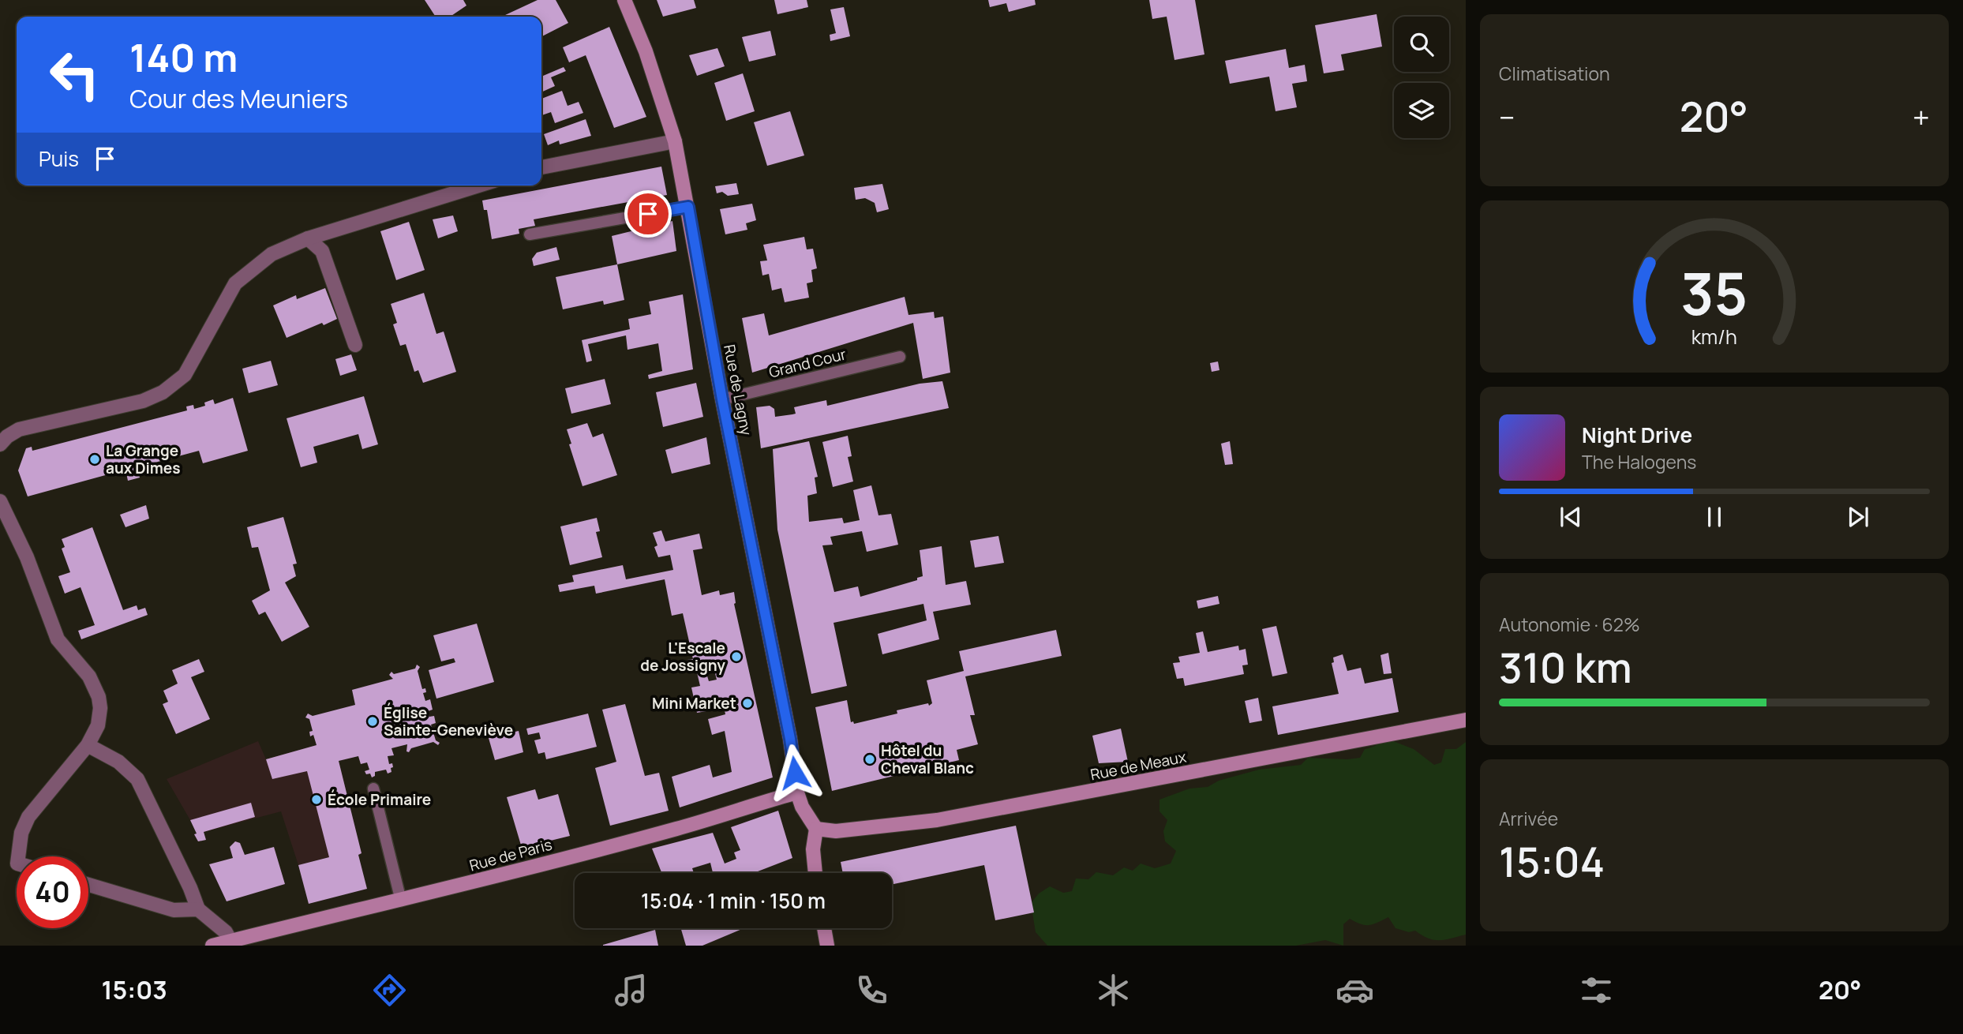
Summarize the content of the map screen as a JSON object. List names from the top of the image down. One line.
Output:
{"streets":{"main road":["Rue de Lagny","Rue de Meaux","Rue de Paris"],"lane":["Grand Cour"]},"crossings":[["Grand Cour","Rue de Lagny"],["Rue de Lagny","Rue de Meaux"],["Rue de Lagny","Rue de Paris"]],"places":["La Grange aux Dimes","L'Escale de Jossigny","Mini Market","Église Sainte-Geneviève","Hôtel du Cheval Blanc","École Primaire"],"page":{"tile":["Climatisation",["Autonomie · 62%","310 km"],["Arrivée","15:04"]],"turn":["140 m","Cour des Meuniers"],"heat":["−","20°","+"],"then":"Puis","song":["Night Drive","The Halogens"],"limit":"40","trip":"15:04 · 1 min · 150 m","tabs":["15:03","20°"],"gauge":["35","km/h"]}}
